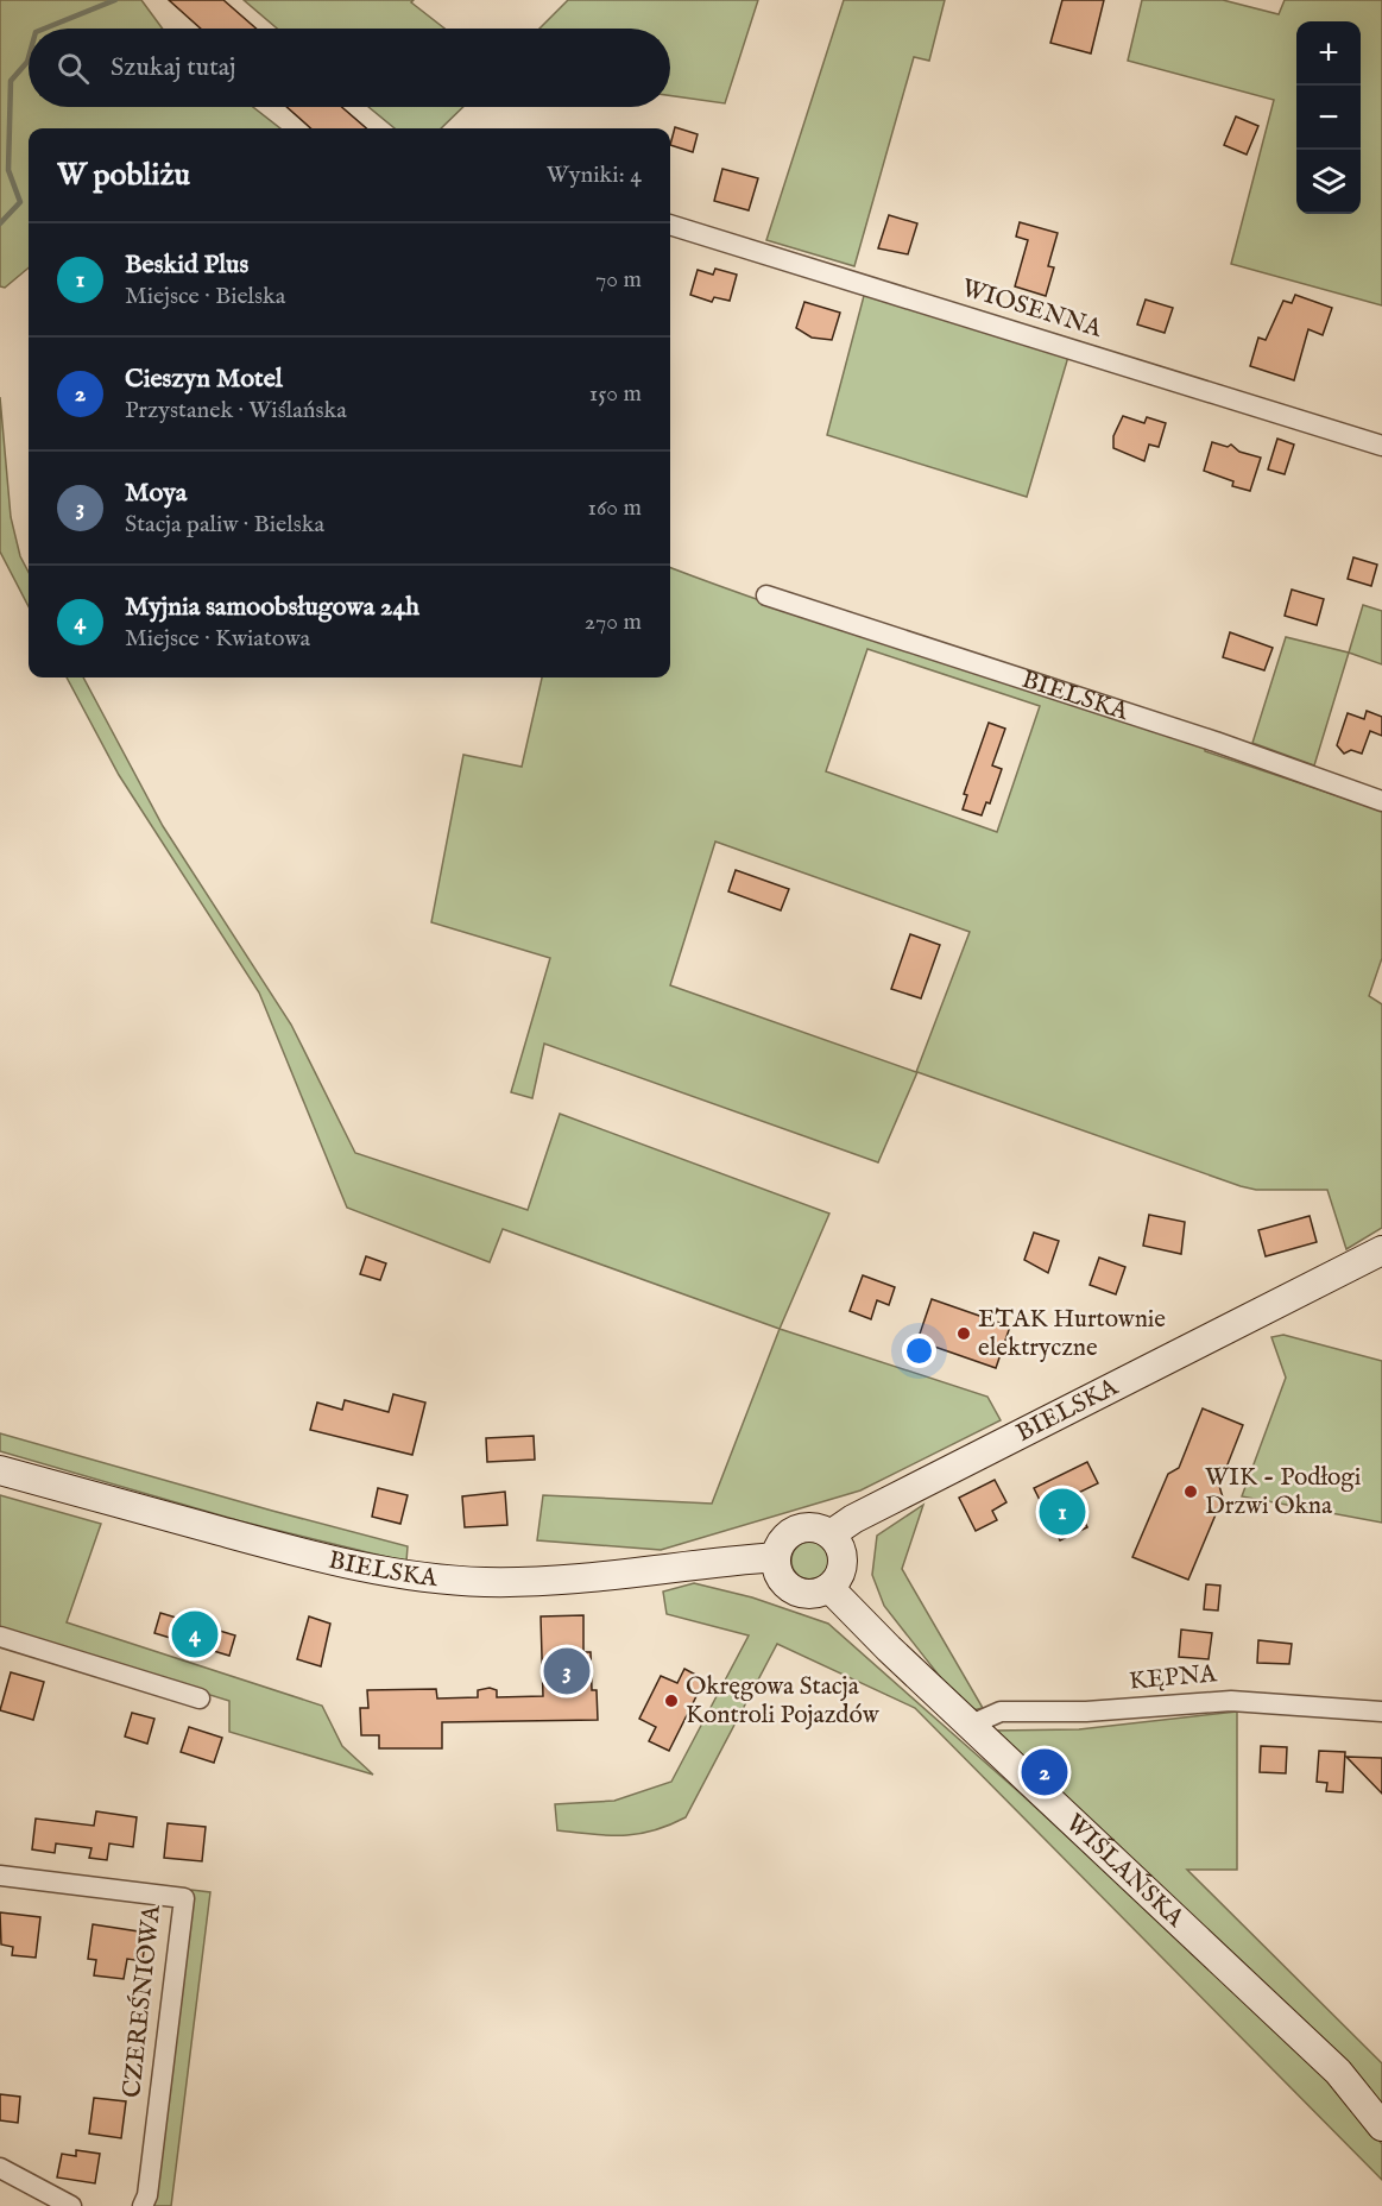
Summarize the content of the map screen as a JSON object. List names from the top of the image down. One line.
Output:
{"streets":{"street":["WIOSENNA","BIELSKA","KĘPNA","WIŚLAŃSKA","CZEREŚNIOWA"]},"crossings":[["BIELSKA","WIŚLAŃSKA"],["KĘPNA","WIŚLAŃSKA"]],"places":["ETAK Hurtownie elektryczne","WIK - Podłogi Drzwi Okna","Okręgowa Stacja Kontroli Pojazdów"],"page":{"map_buttons":["+","−"],"search":"Szukaj tutaj","heading":["W pobliżu","Wyniki: 4"],"list":[{"mark":"1","name":"Beskid Plus","note":"Miejsce · Bielska","value":"70 m"},{"mark":"2","name":"Cieszyn Motel","note":"Przystanek · Wiślańska","value":"150 m"},{"mark":"3","name":"Moya","note":"Stacja paliw · Bielska","value":"160 m"},{"mark":"4","name":"Myjnia samoobsługowa 24h","note":"Miejsce · Kwiatowa","value":"270 m"}],"pins":["1","4","3","2"]}}
